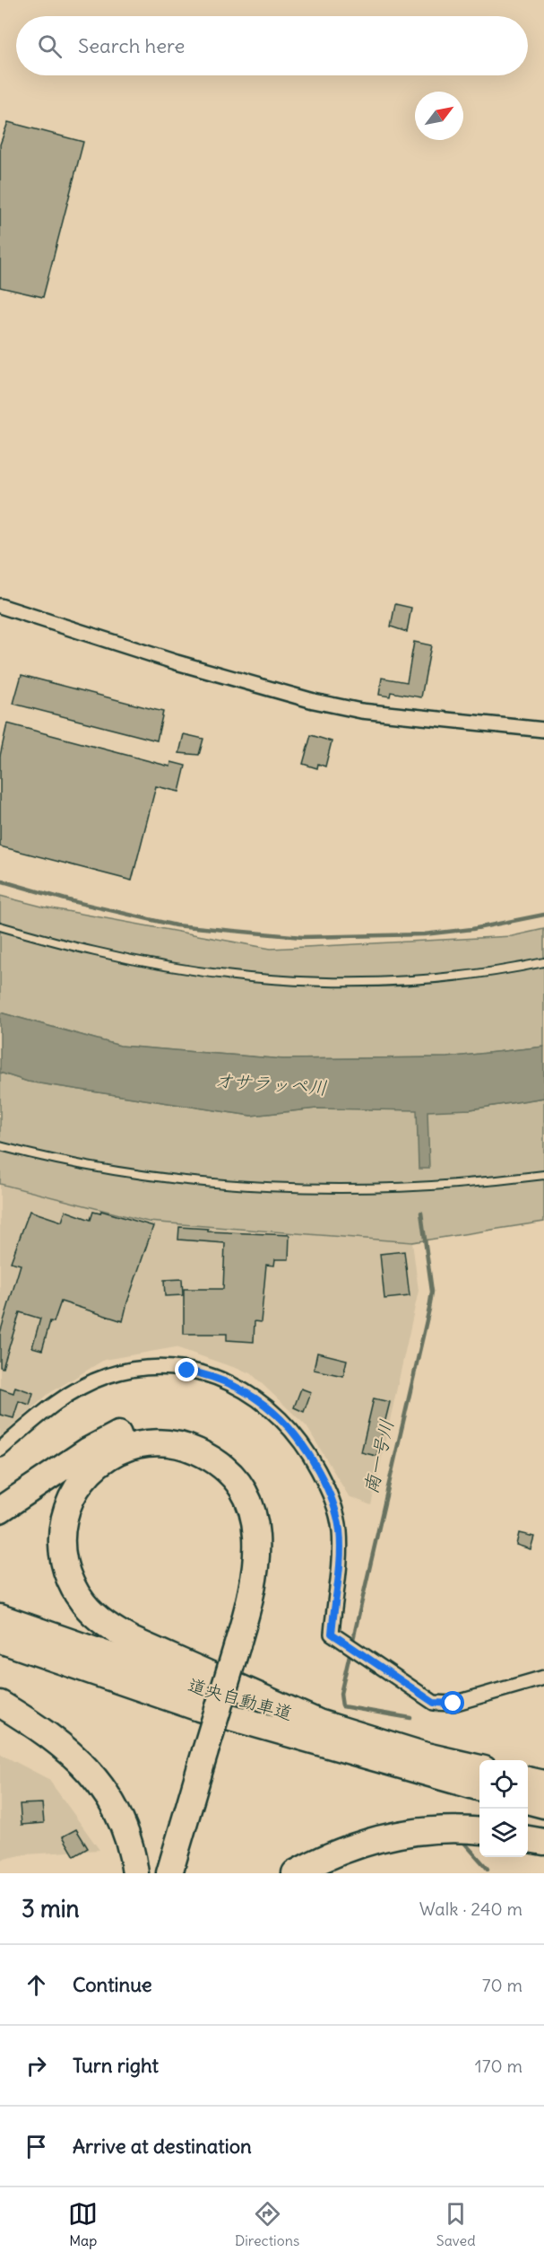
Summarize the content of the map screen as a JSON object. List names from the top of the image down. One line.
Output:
{"streets":{"highway":["道央自動車道"]},"water":["オサラッペ川","南一号川"],"north":"top right","page":{"search":"Search here","heading":["3 min","Walk · 240 m"],"list":[["Continue","70 m"],["Turn right","170 m"],"Arrive at destination"],"nav":["Map","Directions","Saved"]}}
